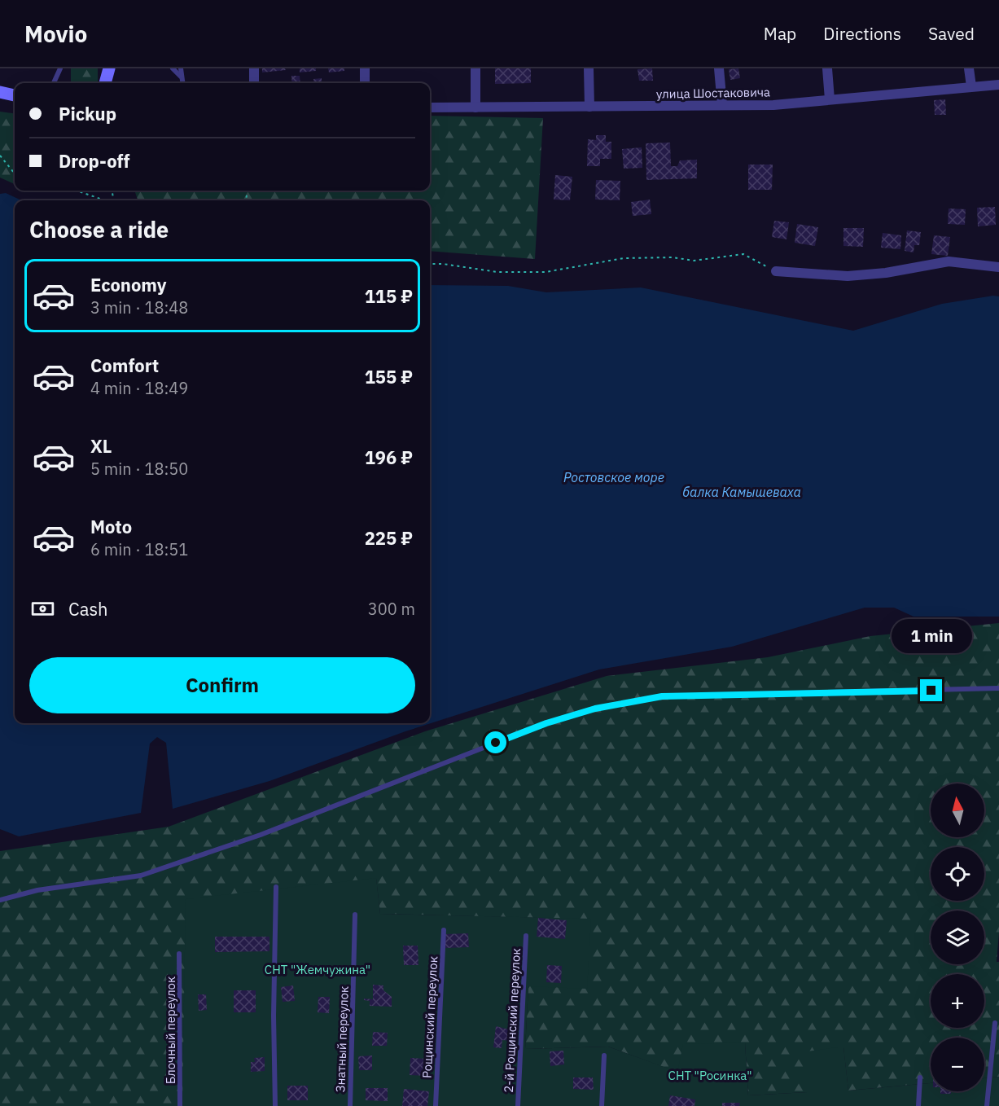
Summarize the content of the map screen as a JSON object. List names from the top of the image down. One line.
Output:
{"streets":{"street":["улица Шостаковича"],"lane":["Рощинский переулок","2-й Рощинский переулок","Блочный переулок","Знатный переулок"]},"water":["Ростовское море","балка Камышеваха"],"parks":["СНТ \"Жемчужина\"","СНТ \"Росинка\""],"north":"top","page":{"header":"Movio","nav":["Map","Directions","Saved"],"banner":["Pickup","Drop-off"],"heading":"Choose a ride","list":[{"name":"Economy","note":"3 min · 18:48","value":"115 ₽"},{"name":"Comfort","note":"4 min · 18:49","value":"155 ₽"},{"name":"XL","note":"5 min · 18:50","value":"196 ₽"},{"name":"Moto","note":"6 min · 18:51","value":"225 ₽"}],"pay":["Cash","300 m"],"bubble":"1 min","buttons":"Confirm","map_buttons":["+","−"]}}
